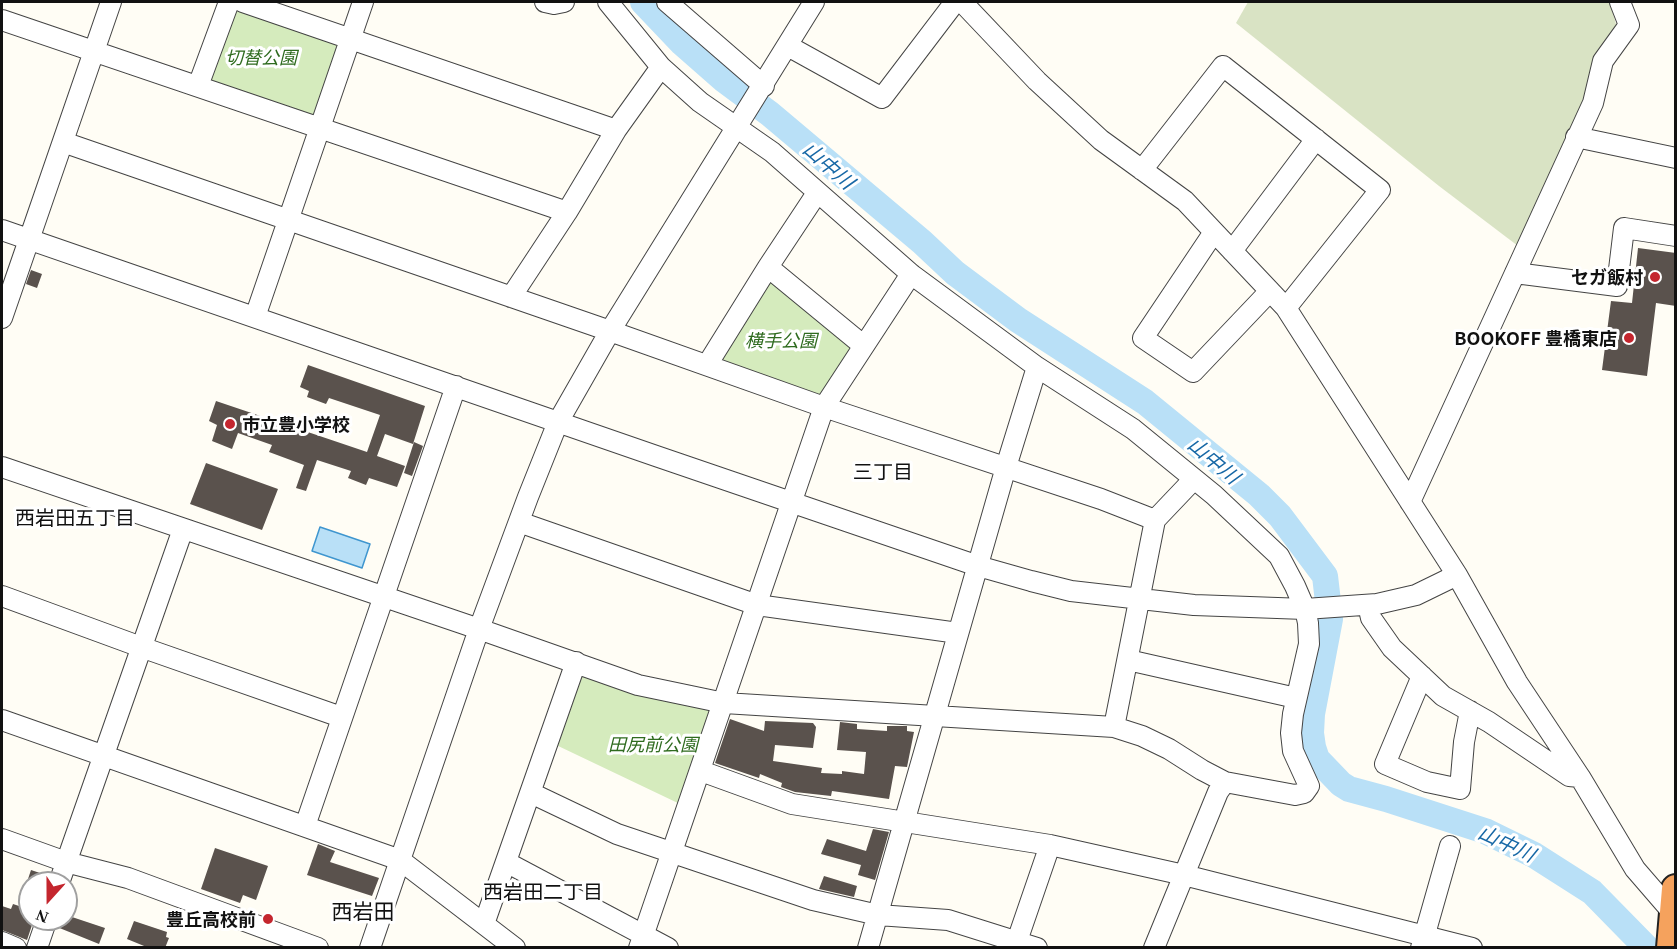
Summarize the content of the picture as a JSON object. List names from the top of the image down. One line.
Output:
{"districts":["三丁目","西岩田五丁目","西岩田二丁目","西岩田"],"water":["山中川"],"parks":["切替公園","横手公園","田尻前公園"],"places":["セガ飯村","BOOKOFF 豊橋東店","市立豊小学校","豊丘高校前"],"north":"bottom"}
